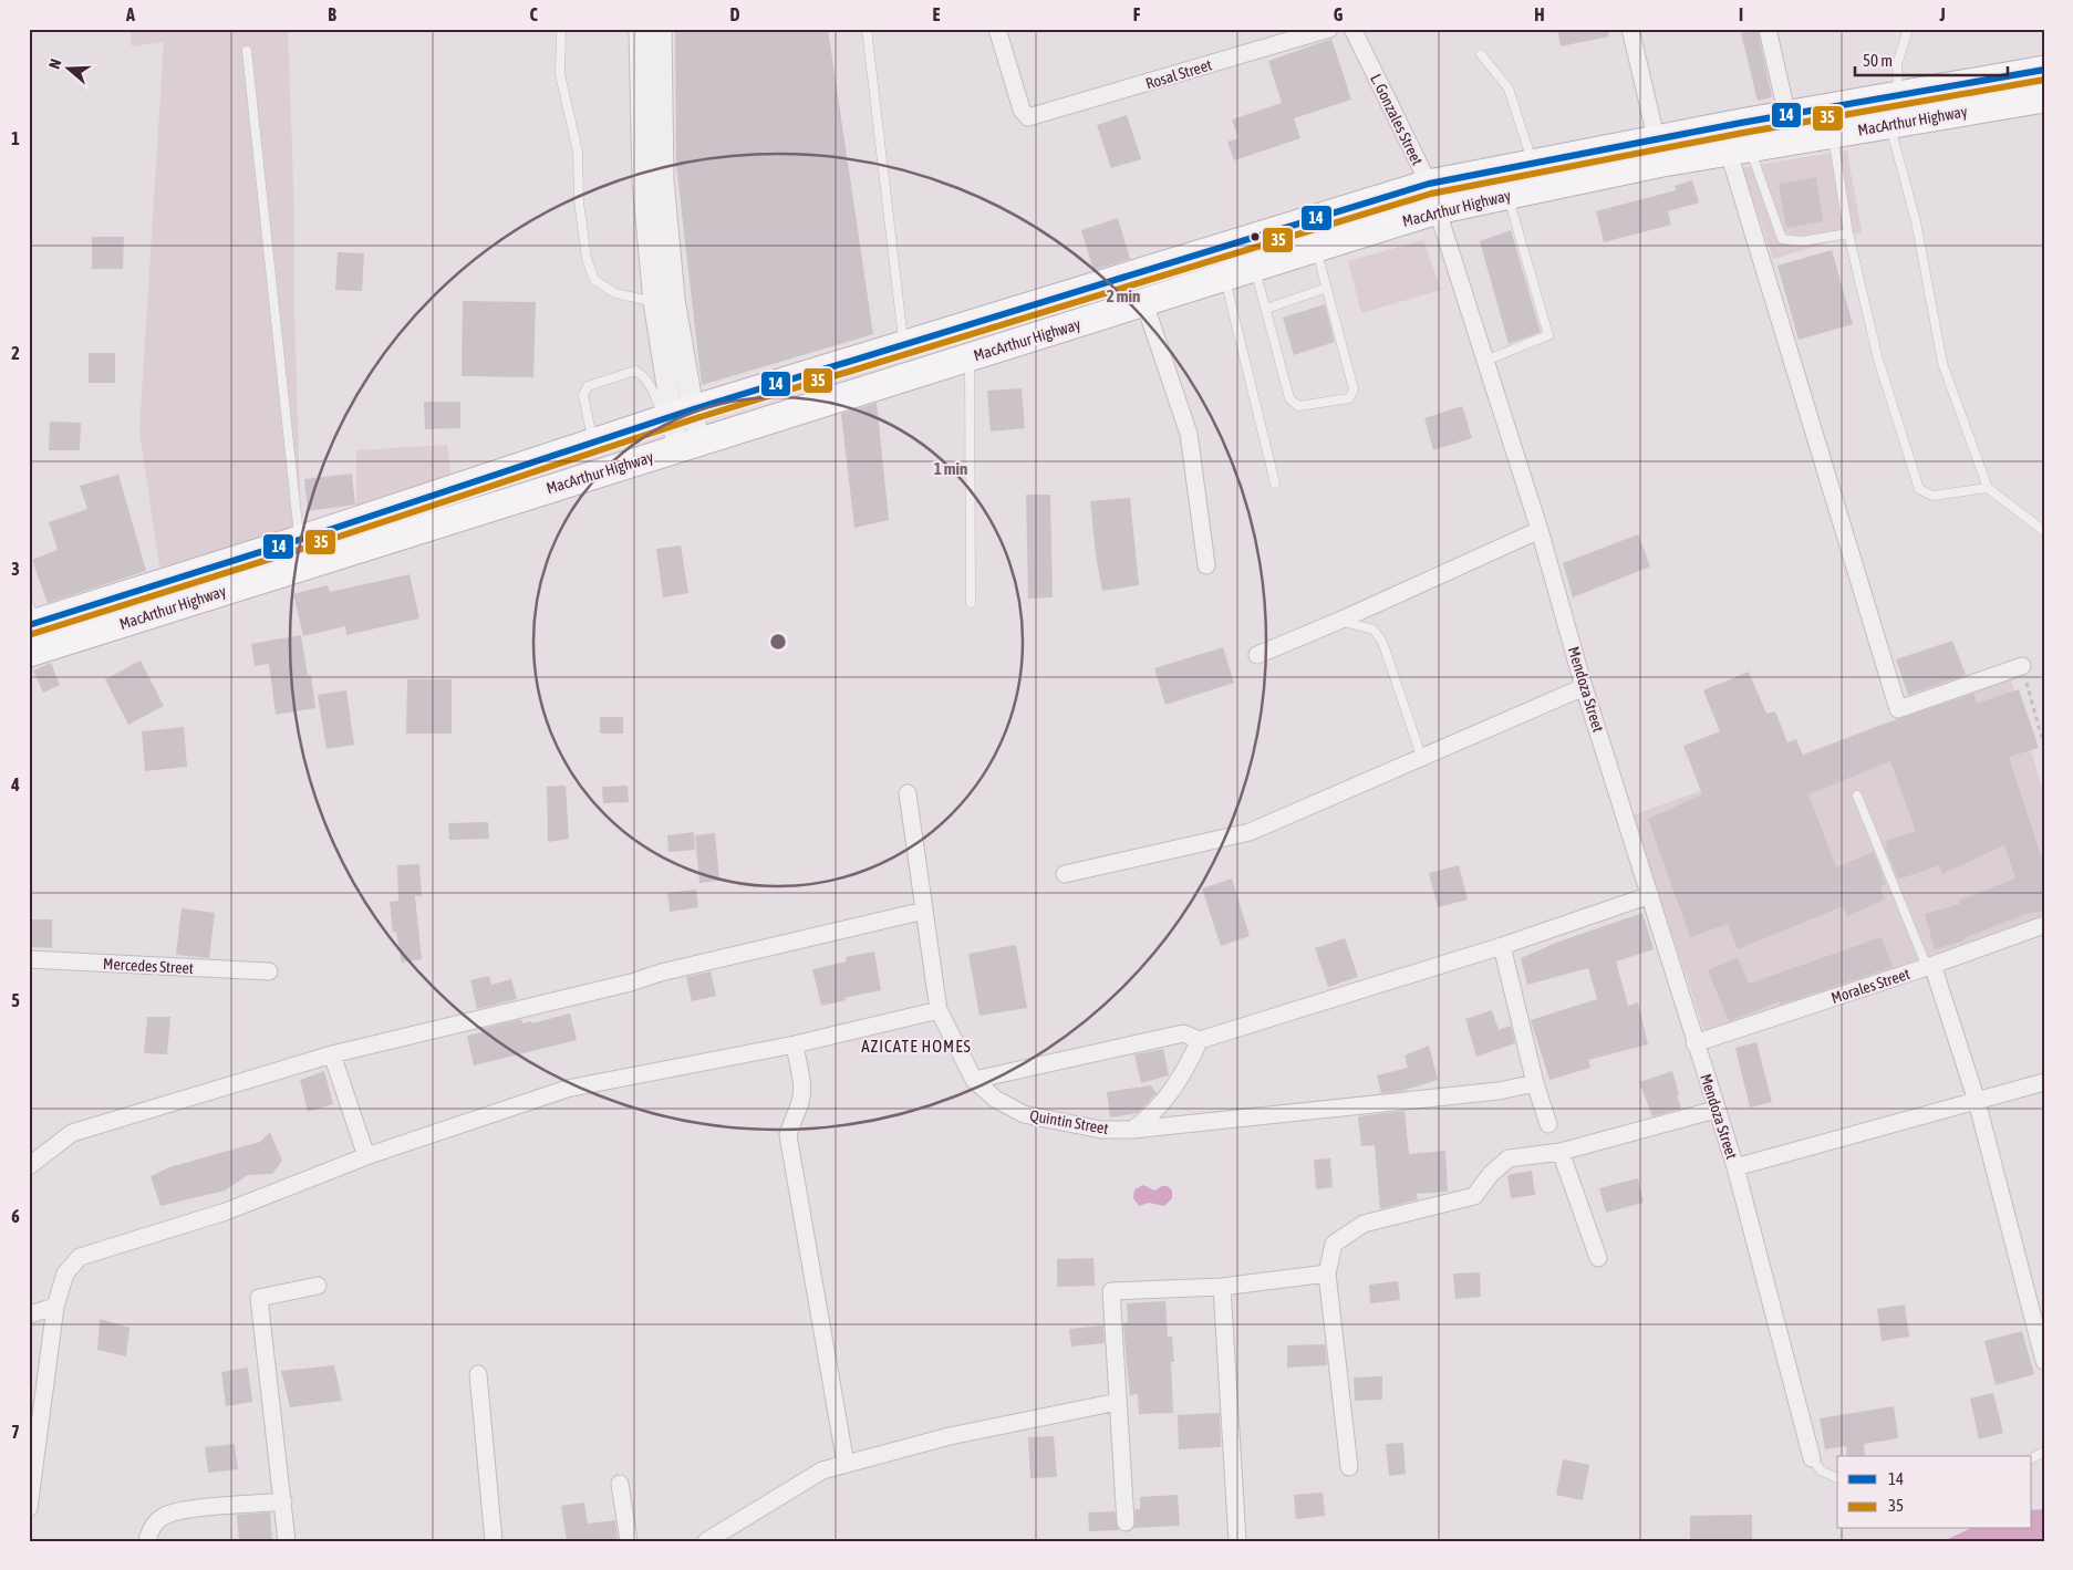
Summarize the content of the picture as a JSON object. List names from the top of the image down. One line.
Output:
{"streets":{"highway":["MacArthur Highway"],"street":["Rosal Street","L. Gonzales Street","Mendoza Street","Mercedes Street","Morales Street","Quintin Street"]},"crossings":[["L. Gonzales Street","MacArthur Highway"],["L. Gonzales Street","Mendoza Street"],["MacArthur Highway","Mendoza Street"],["Mendoza Street","Morales Street"]],"districts":["AZICATE HOMES"],"lines":["transit line 14","transit line 35"],"legend":["14","35"],"scale_bar":"50 m","north":"left","grid":{"columns":["A","B","C","D","E","F","G","H","I","J"],"rows":["1","2","3","4","5","6","7"]},"rings":["2 min","1 min"]}
